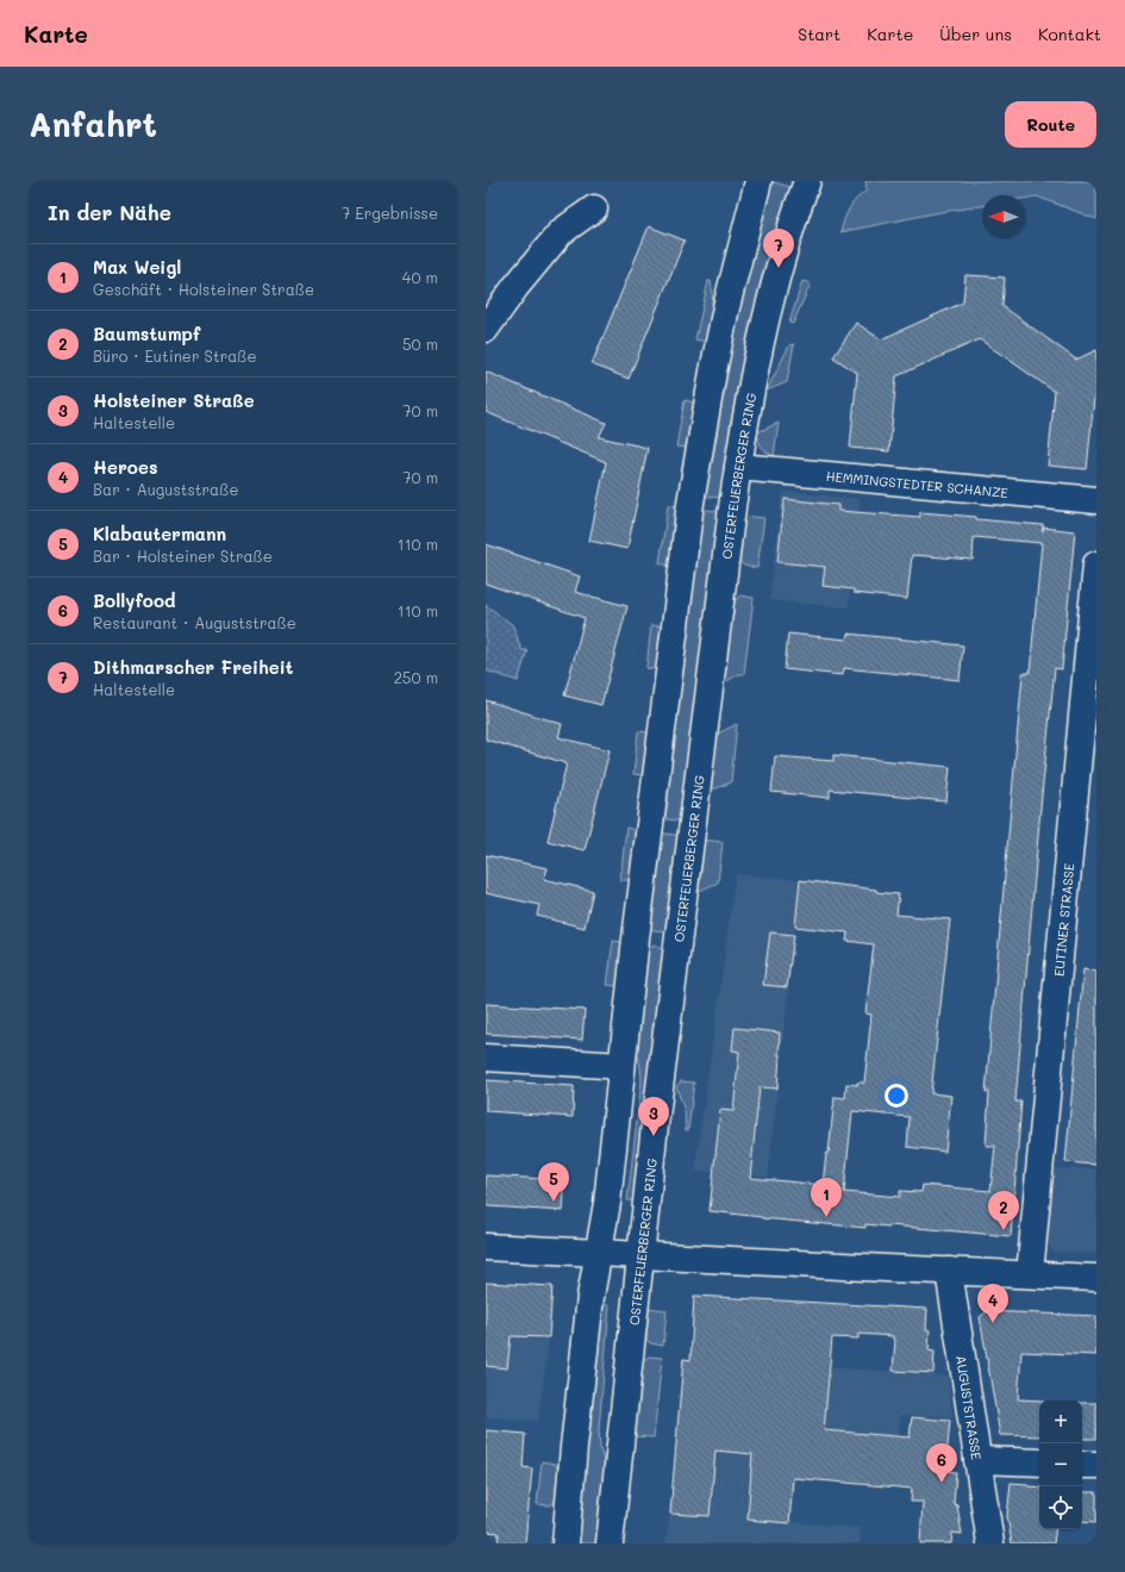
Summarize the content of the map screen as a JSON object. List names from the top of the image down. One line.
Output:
{"streets":{"main road":["OSTERFEUERBERGER RING","HEMMINGSTEDTER SCHANZE","EUTINER STRASSE","AUGUSTSTRASSE"]},"crossings":[["OSTERFEUERBERGER RING","HEMMINGSTEDTER SCHANZE"]],"north":"left","page":{"header":"Karte","nav":["Start","Karte","Über uns","Kontakt"],"buttons":"Route","title":"Anfahrt","heading":["In der Nähe","7 Ergebnisse"],"pins":["7","3","5","1","2","4","6"],"list":[{"mark":"1","name":"Max Weigl","note":"Geschäft · Holsteiner Straße","value":"40 m"},{"mark":"2","name":"Baumstumpf","note":"Büro · Eutiner Straße","value":"50 m"},{"mark":"3","name":"Holsteiner Straße","note":"Haltestelle","value":"70 m"},{"mark":"4","name":"Heroes","note":"Bar · Auguststraße","value":"70 m"},{"mark":"5","name":"Klabautermann","note":"Bar · Holsteiner Straße","value":"110 m"},{"mark":"6","name":"Bollyfood","note":"Restaurant · Auguststraße","value":"110 m"},{"mark":"7","name":"Dithmarscher Freiheit","note":"Haltestelle","value":"250 m"}],"map_buttons":["+","−"]}}
